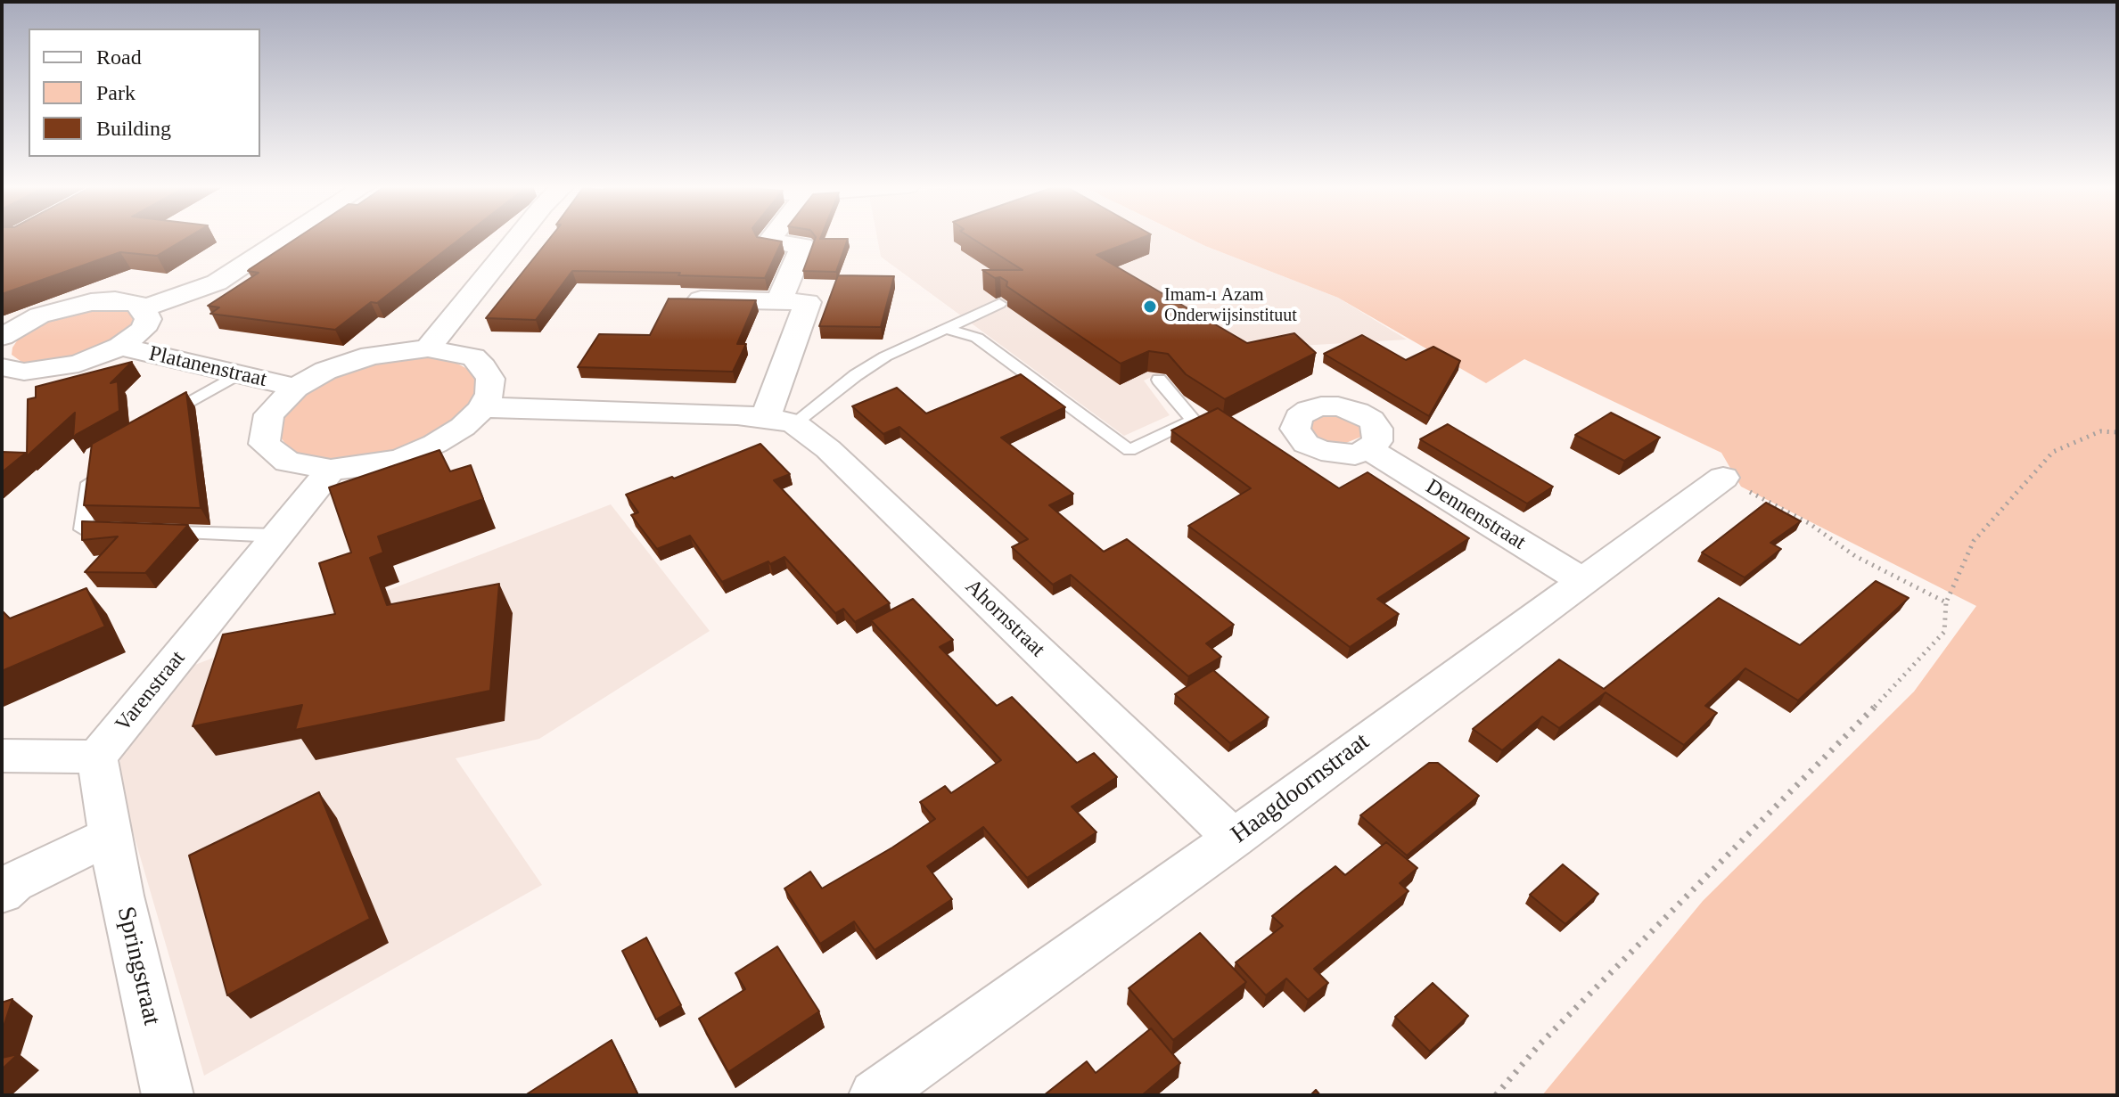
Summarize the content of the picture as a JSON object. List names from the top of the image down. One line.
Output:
{"streets":{"street":["Platanenstraat","Dennenstraat","Ahornstraat","Varenstraat","Haagdoornstraat","Springstraat"]},"crossings":[["Dennenstraat","Haagdoornstraat"],["Ahornstraat","Haagdoornstraat"]],"places":["Imam-ı Azam Onderwijsinstituut"],"legend":["Road","Park","Building"]}
